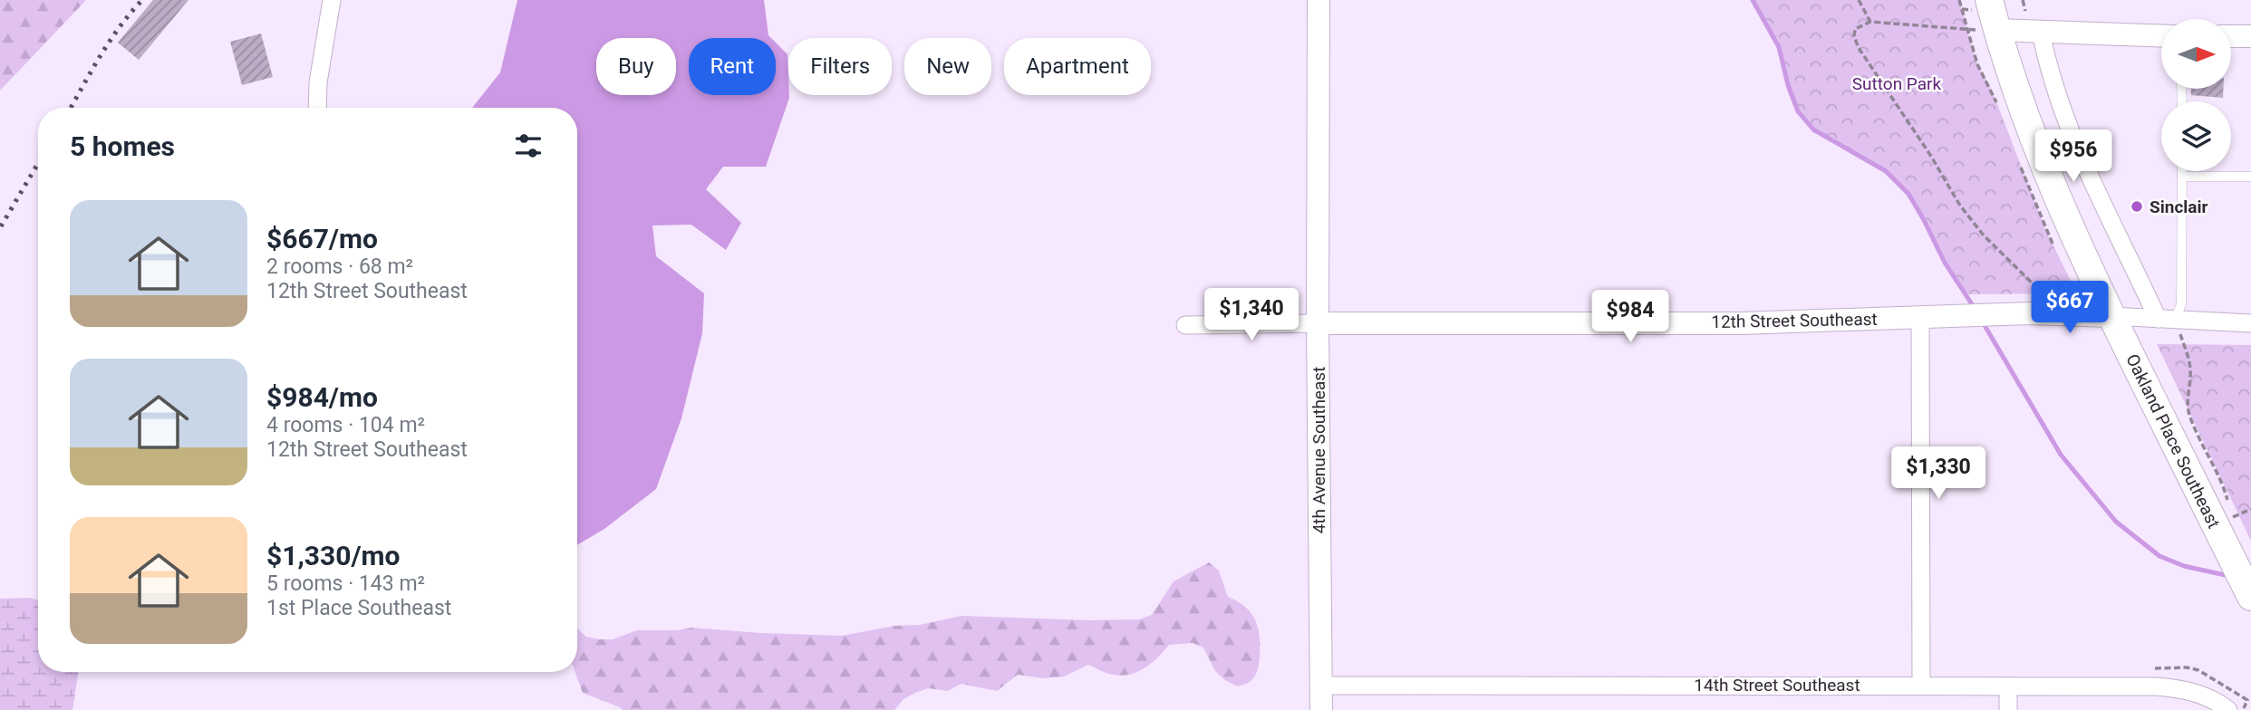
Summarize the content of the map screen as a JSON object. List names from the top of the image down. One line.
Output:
{"streets":{"main road":["Oakland Place Southeast"],"street":["12th Street Southeast","4th Avenue Southeast","14th Street Southeast"]},"crossings":[["12th Street Southeast","Oakland Place Southeast"],["12th Street Southeast","4th Avenue Southeast"],["4th Avenue Southeast","14th Street Southeast"]],"parks":["Sutton Park"],"places":["Sinclair"],"north":"right","page":{"chip":["Buy","Rent","Filters","New","Apartment"],"heading":"5 homes","price":["$956","$667","$1,340","$984","$1,330"],"list":[{"name":"$667/mo","note":"2 rooms · 68 m² · 12th Street Southeast"},{"name":"$984/mo","note":"4 rooms · 104 m² · 12th Street Southeast"},{"name":"$1,330/mo","note":"5 rooms · 143 m² · 1st Place Southeast"}]}}
